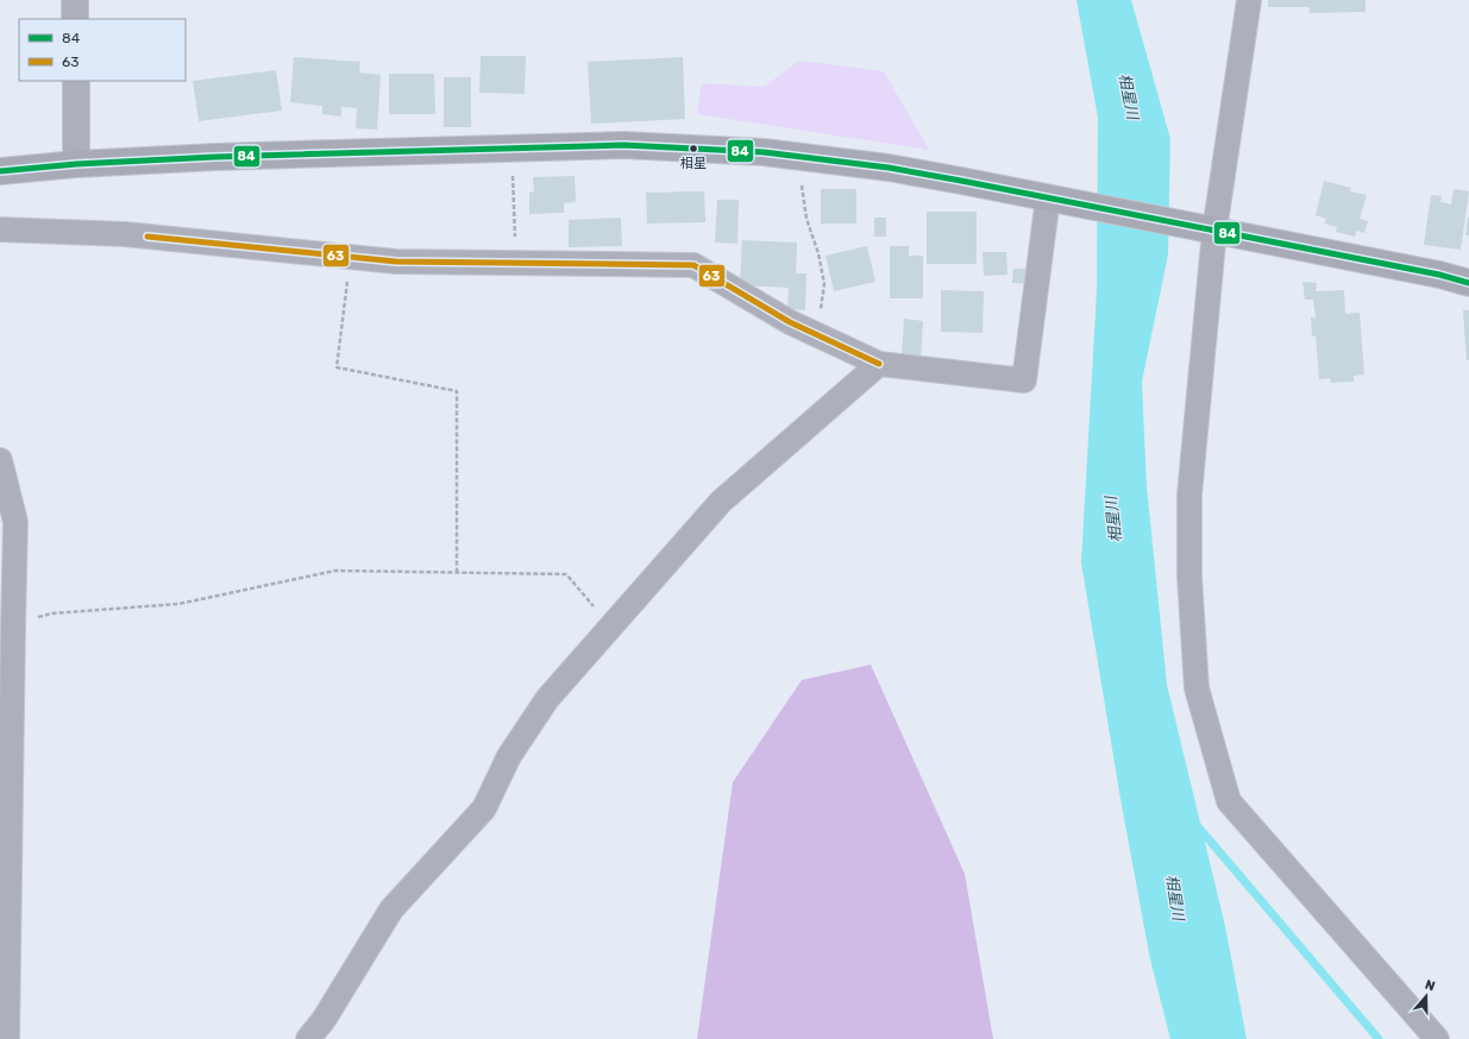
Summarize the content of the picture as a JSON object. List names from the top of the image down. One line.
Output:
{"water":["相星川"],"places":["相星"],"lines":["transit line 84","transit line 63"],"legend":["84","63"],"north":"top"}
